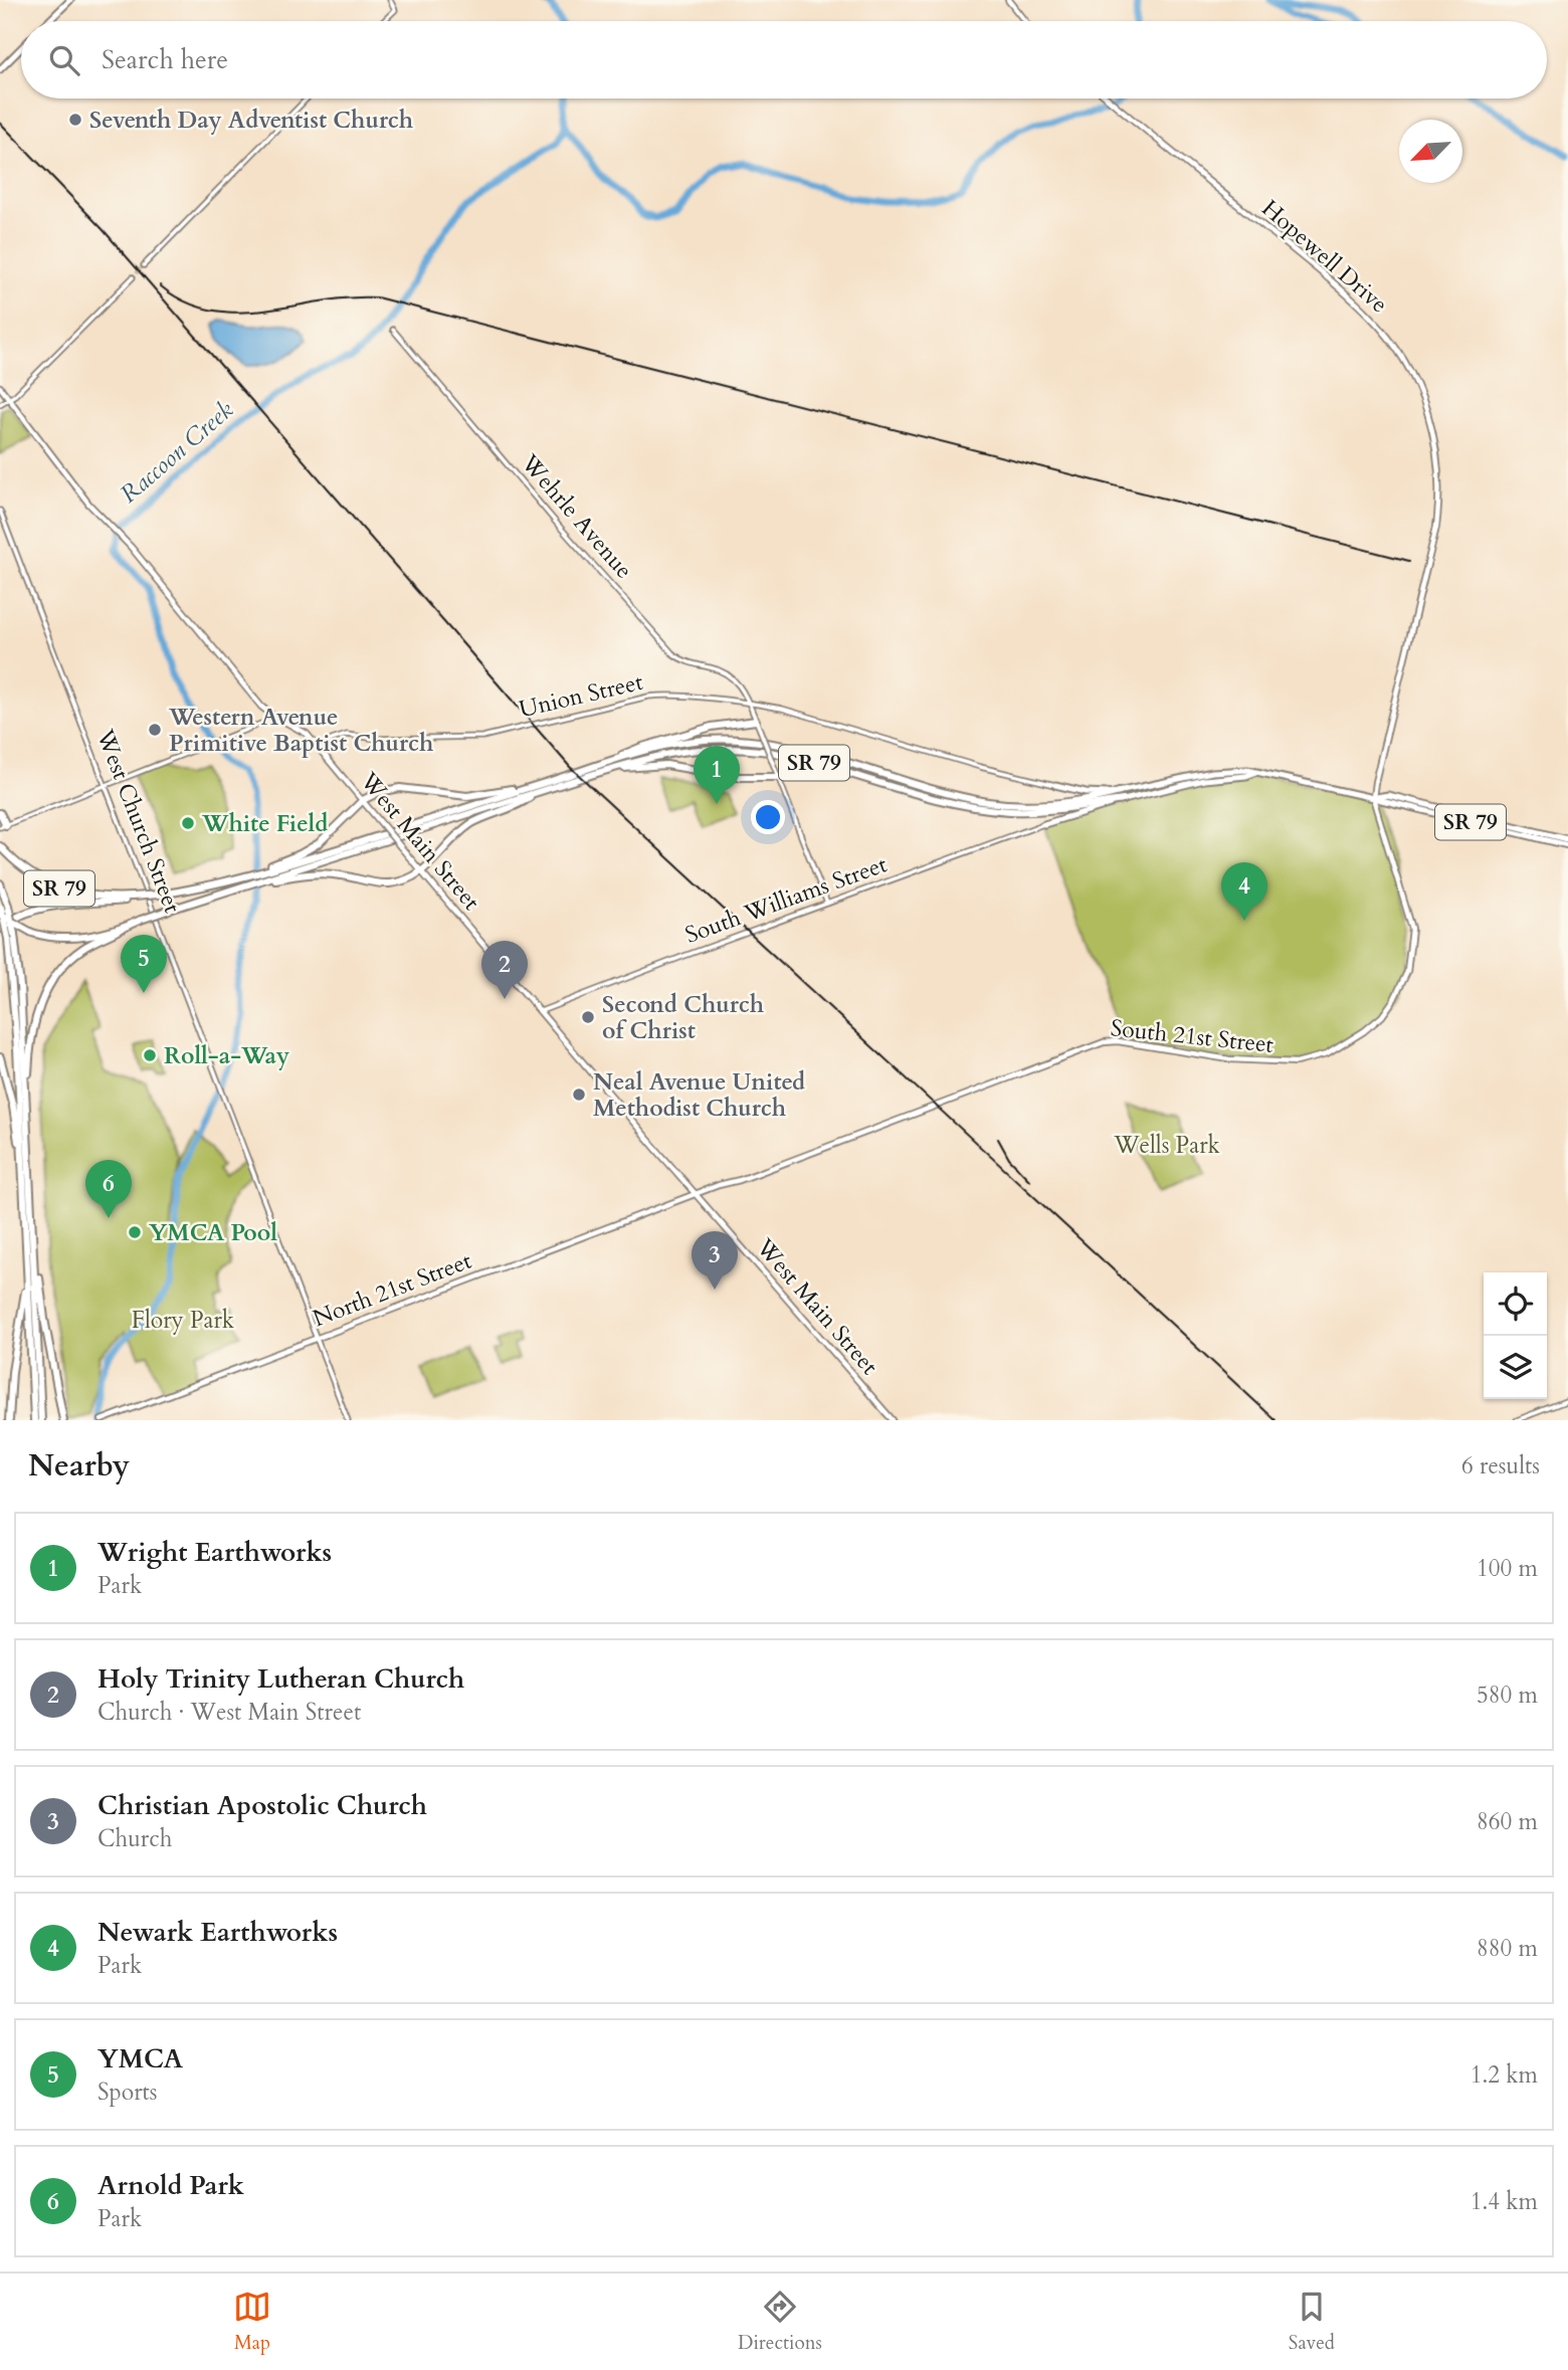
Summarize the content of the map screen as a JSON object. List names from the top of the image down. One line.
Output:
{"streets":{"highway":["SR 79"],"main road":["Hopewell Drive","West Main Street","South 21st Street","North 21st Street"],"street":["Wehrle Avenue","Union Street","West Church Street","South Williams Street"]},"crossings":[["Hopewell Drive","SR 79"],["Hopewell Drive","South 21st Street"],["Wehrle Avenue","Union Street"],["Wehrle Avenue","South Williams Street"],["Union Street","West Main Street"],["SR 79","South 21st Street"],["West Church Street","North 21st Street"],["West Main Street","South Williams Street"],["West Main Street","South 21st Street"],["West Main Street","North 21st Street"],["South 21st Street","North 21st Street"]],"water":["Raccoon Creek"],"parks":["Wells Park","Flory Park"],"places":["Seventh Day Adventist Church","Western Avenue Primitive Baptist Church","White Field","Second Church of Christ","Roll-a-Way","Neal Avenue United Methodist Church","YMCA Pool"],"north":"bottom left","page":{"search":"Search here","pins":["1","4","5","2","6","3"],"heading":["Nearby","6 results"],"list":[{"mark":"1","name":"Wright Earthworks","note":"Park","value":"100 m"},{"mark":"2","name":"Holy Trinity Lutheran Church","note":"Church · West Main Street","value":"580 m"},{"mark":"3","name":"Christian Apostolic Church","note":"Church","value":"860 m"},{"mark":"4","name":"Newark Earthworks","note":"Park","value":"880 m"},{"mark":"5","name":"YMCA","note":"Sports","value":"1.2 km"},{"mark":"6","name":"Arnold Park","note":"Park","value":"1.4 km"}],"nav":["Map","Directions","Saved"]}}
